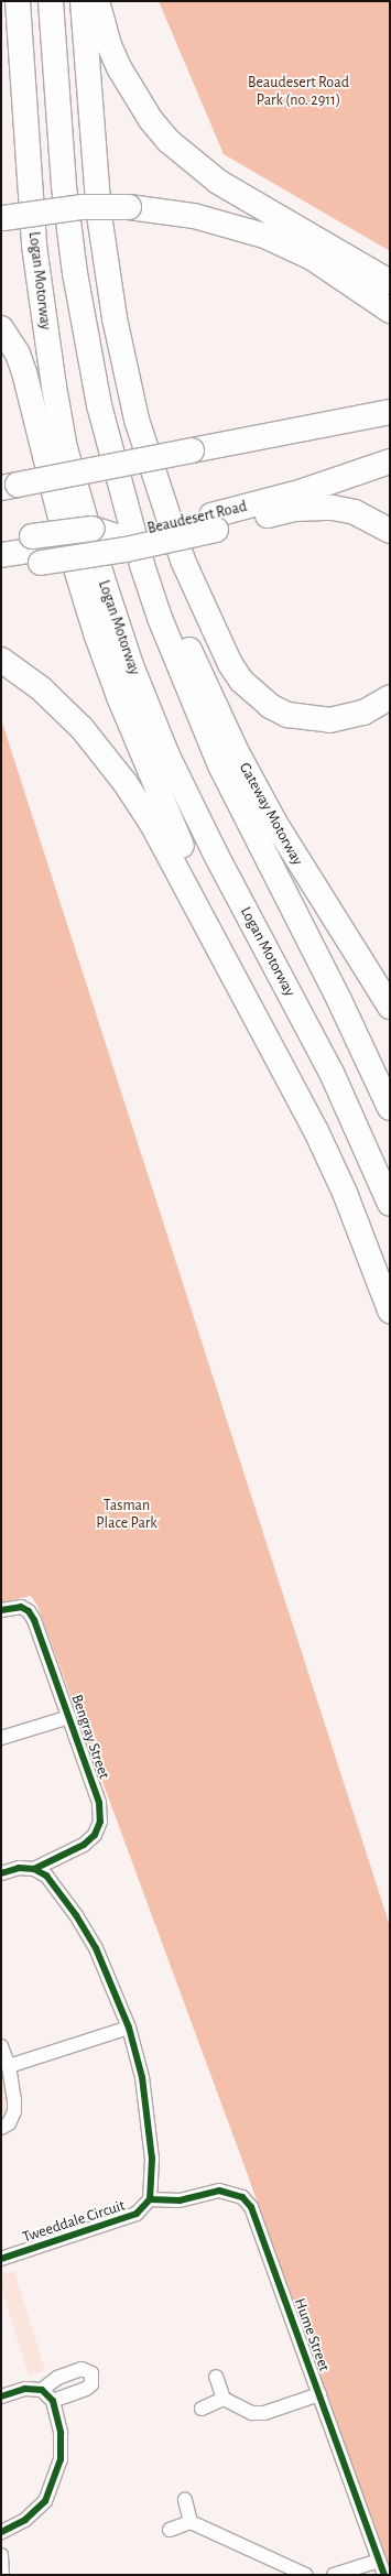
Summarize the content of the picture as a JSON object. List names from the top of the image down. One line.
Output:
{"streets":{"highway":["Logan Motorway","Beaudesert Road","Gateway Motorway"],"street":["Bengray Street","Tweeddale Circuit","Hume Street"]},"crossings":[["Tweeddale Circuit","Hume Street"]],"parks":["Beaudesert Road Park (no. 2911)","Tasman Place Park"]}
